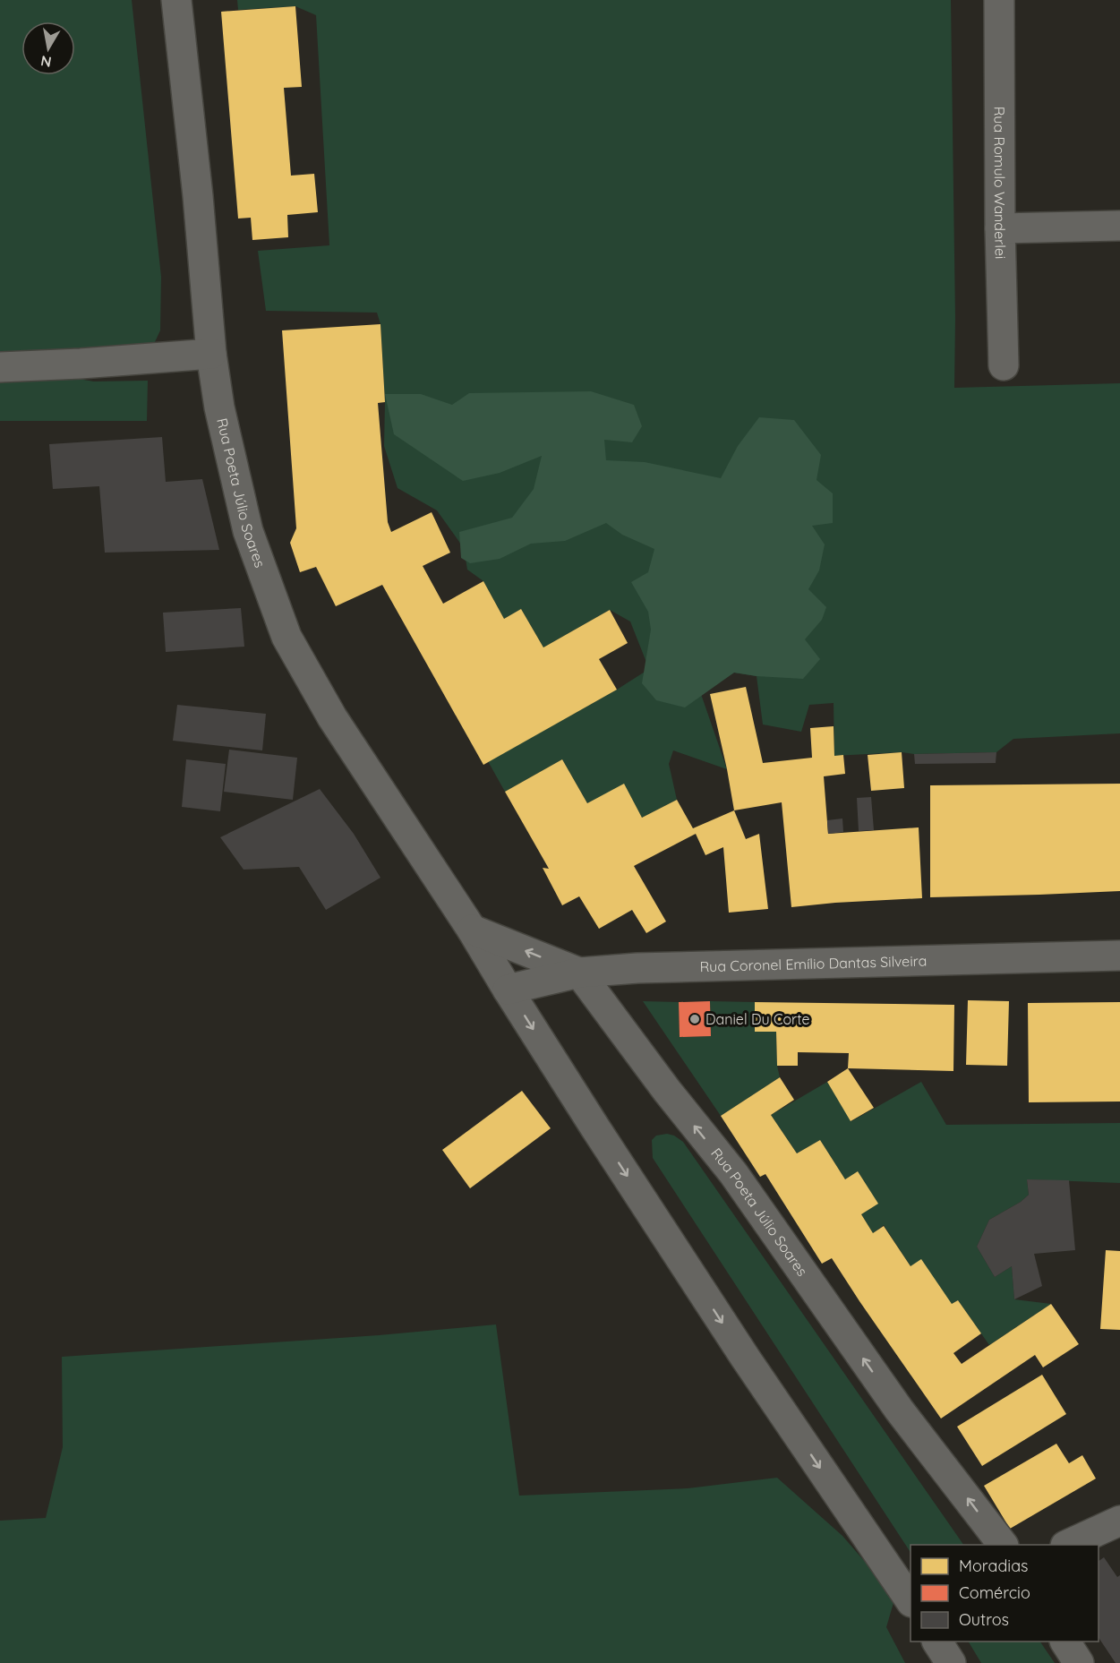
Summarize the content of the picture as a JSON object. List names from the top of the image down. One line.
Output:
{"streets":{"street":["Rua Romulo Wanderlei","Rua Poeta Júlio Soares","Rua Coronel Emílio Dantas Silveira"]},"crossings":[["Rua Poeta Júlio Soares","Rua Coronel Emílio Dantas Silveira"]],"places":["Daniel Du Corte"],"legend":["Moradias","Comércio","Outros"],"north":"bottom"}
